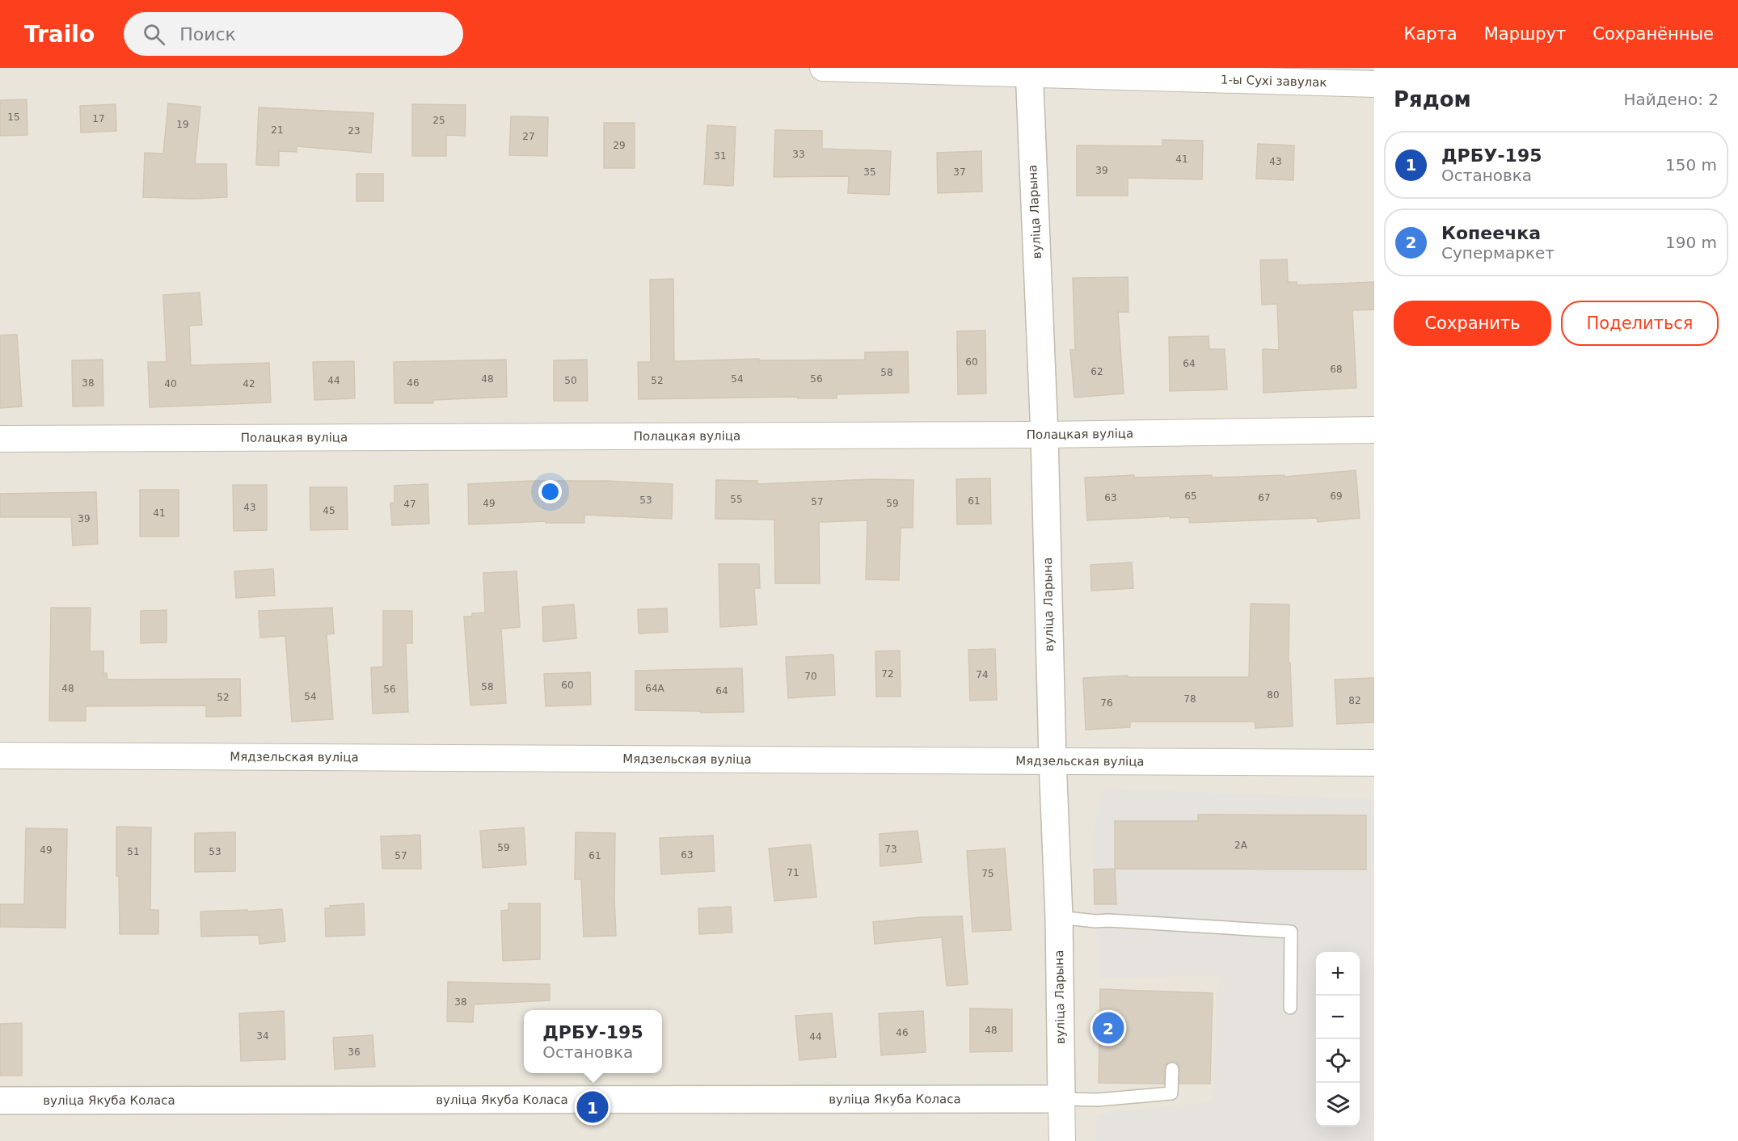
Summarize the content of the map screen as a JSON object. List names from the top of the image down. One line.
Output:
{"streets":{"street":["1-ы Сухі завулак","вуліца Ларына","Полацкая вуліца","Мядзельская вуліца","вуліца Якуба Коласа"]},"crossings":[["1-ы Сухі завулак","вуліца Ларына"],["вуліца Ларына","Полацкая вуліца"],["вуліца Ларына","Мядзельская вуліца"],["вуліца Ларына","вуліца Якуба Коласа"]],"house_numbers":["15","17","25","19","21","23","27","29","33","31","41","43","39","35","37","60","64","68","62","58","48","54","56","44","50","52","38","46","40","42","65","69","63","67","55","53","61","57","49","59","47","43","45","41","39","72","74","70","60","58","48","64А","56","64","80","54","52","78","82","76","2А","59","73","49","51","53","63","57","61","71","75","38","48","46","34","44","36"],"page":{"header":"Trailo","search":"Поиск","nav":["Карта","Маршрут","Сохранённые"],"heading":["Рядом","Найдено: 2"],"list":[{"mark":"1","name":"ДРБУ-195","note":"Остановка","value":"150 m"},{"mark":"2","name":"Копеечка","note":"Супермаркет","value":"190 m"}],"buttons":["Сохранить","Поделиться"],"map_buttons":["+","−"],"popup":["ДРБУ-195","Остановка"],"pins":["2","1"]}}
